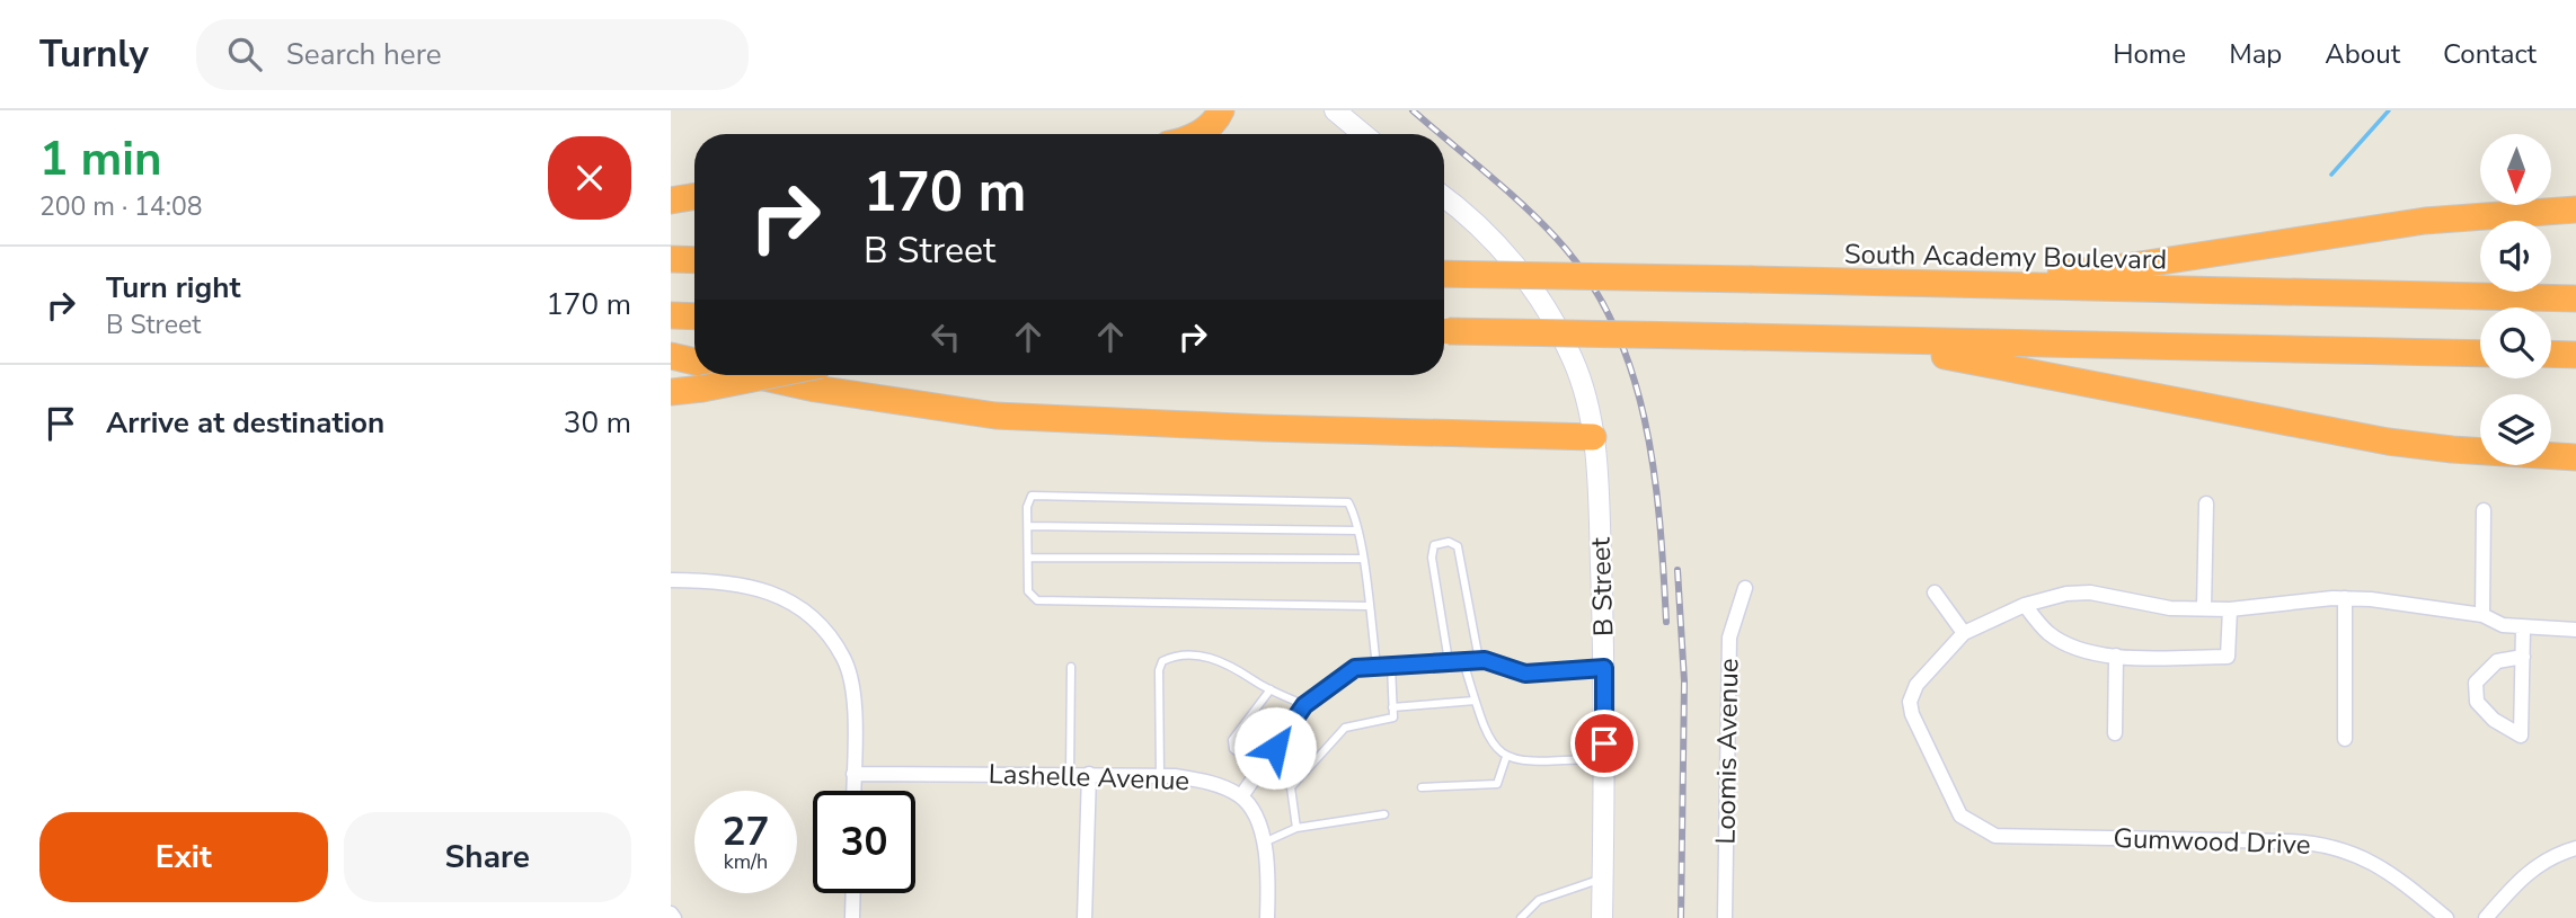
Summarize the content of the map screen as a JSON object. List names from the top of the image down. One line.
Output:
{"streets":{"highway":["South Academy Boulevard"],"main road":["B Street"],"street":["Loomis Avenue","Lashelle Avenue","Gumwood Drive"]},"north":"bottom","page":{"header":"Turnly","search":"Search here","nav":["Home","Map","About","Contact"],"heading":["1 min","200 m · 14:08"],"turn":["170 m","B Street"],"list":[{"name":"Turn right","note":"B Street","value":"170 m"},{"name":"Arrive at destination","value":"30 m"}],"speed":"27 km/h","limit":"30","buttons":["Exit","Share"]}}
